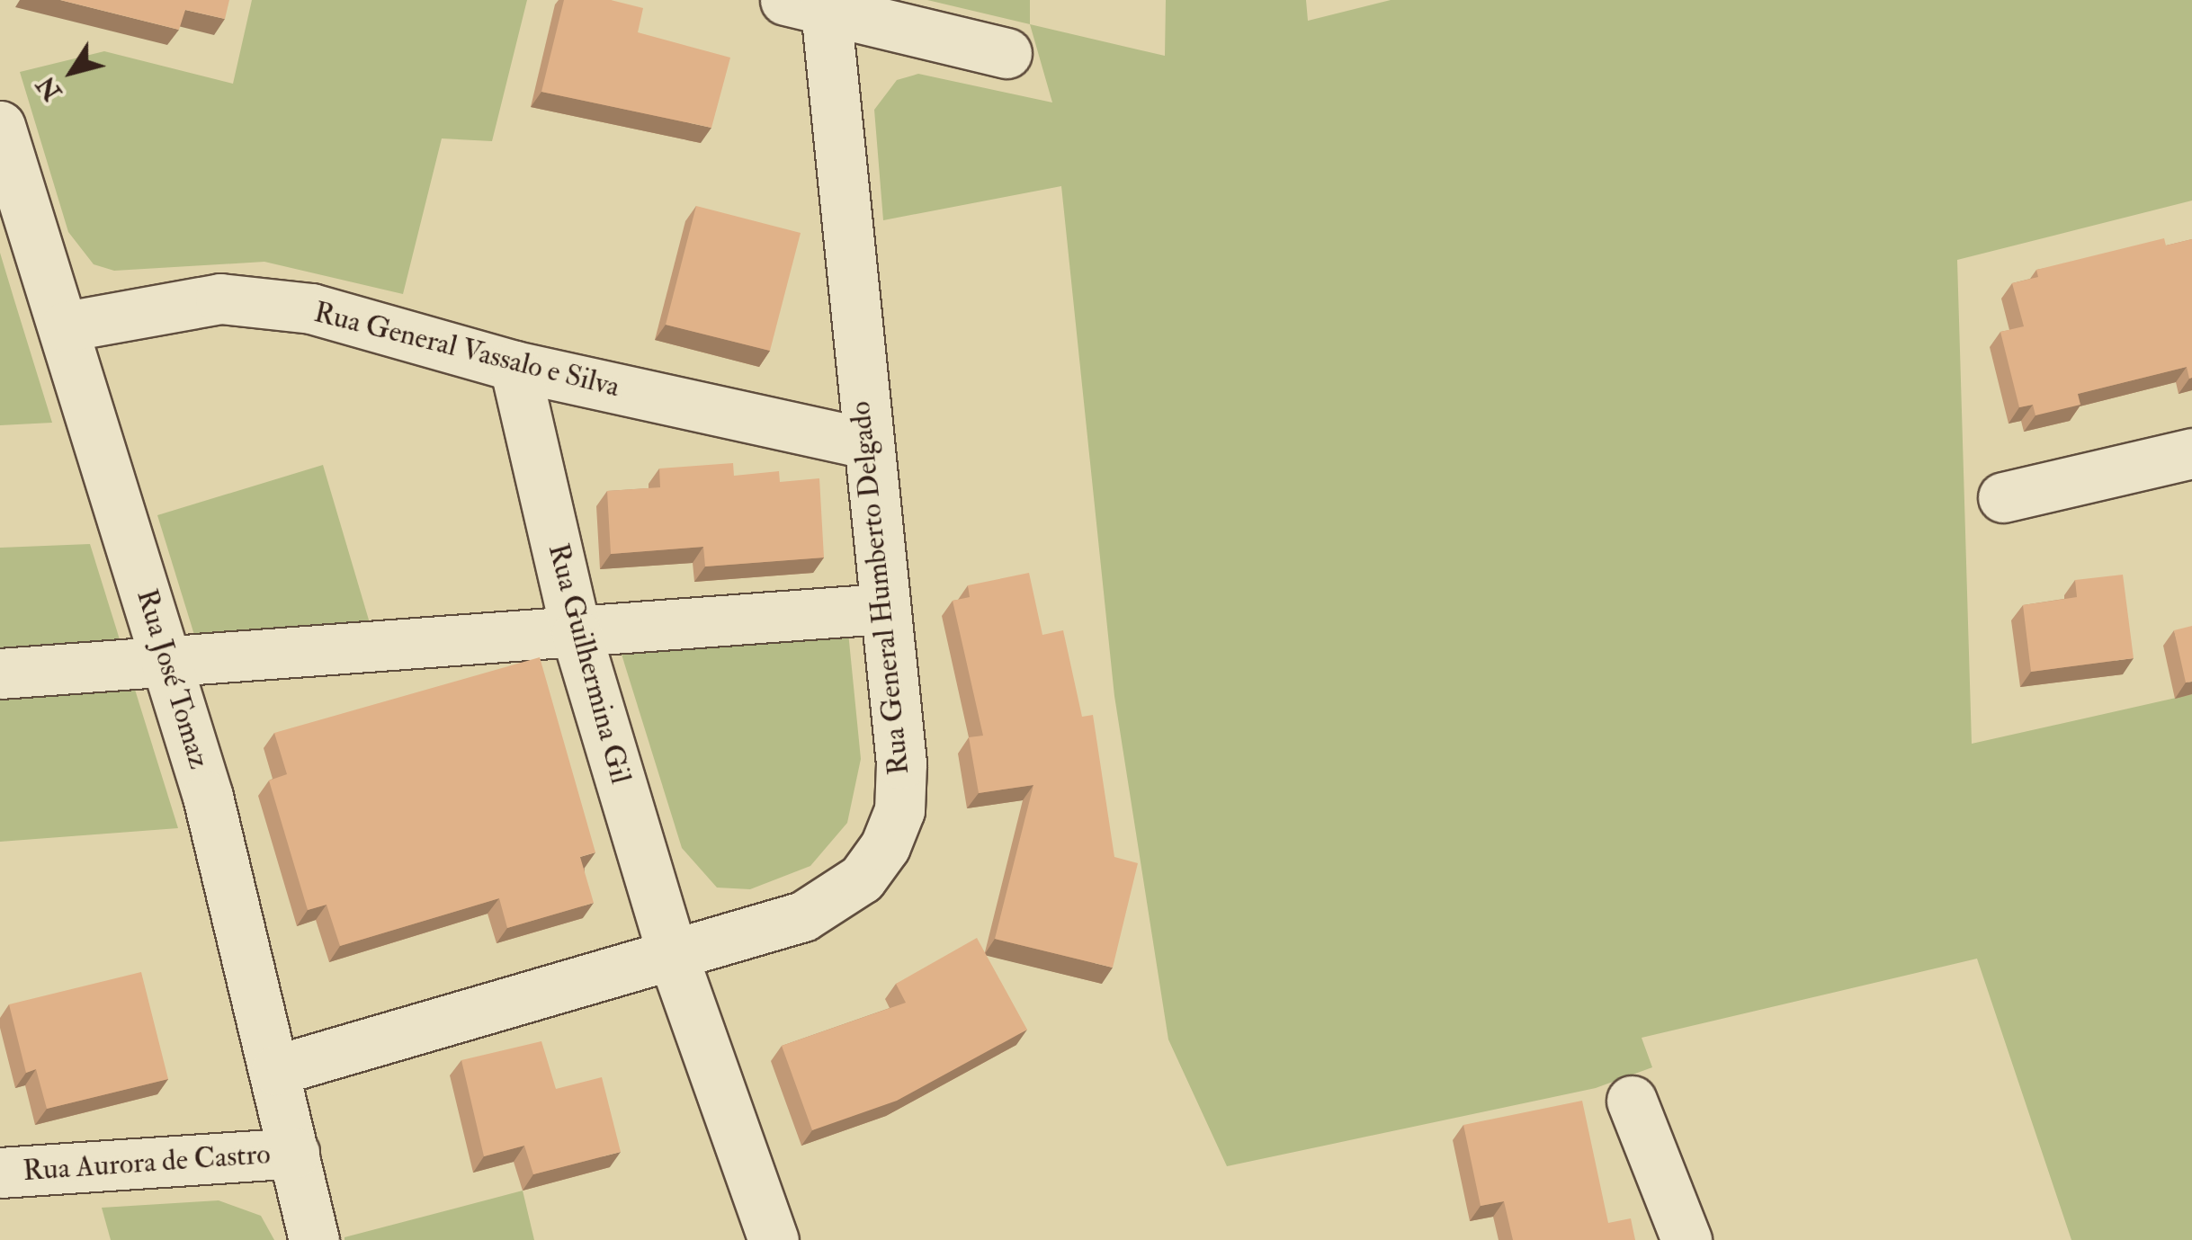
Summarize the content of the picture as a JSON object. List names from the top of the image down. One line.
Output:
{"streets":{"street":["Rua General Vassalo e Silva","Rua General Humberto Delgado","Rua Guilhermina Gil","Rua José Tomaz","Rua Aurora de Castro"]},"crossings":[["Rua General Vassalo e Silva","Rua General Humberto Delgado"],["Rua General Vassalo e Silva","Rua Guilhermina Gil"],["Rua General Vassalo e Silva","Rua José Tomaz"],["Rua General Humberto Delgado","Rua Guilhermina Gil"],["Rua General Humberto Delgado","Rua José Tomaz"],["Rua José Tomaz","Rua Aurora de Castro"]],"north":"bottom left"}
